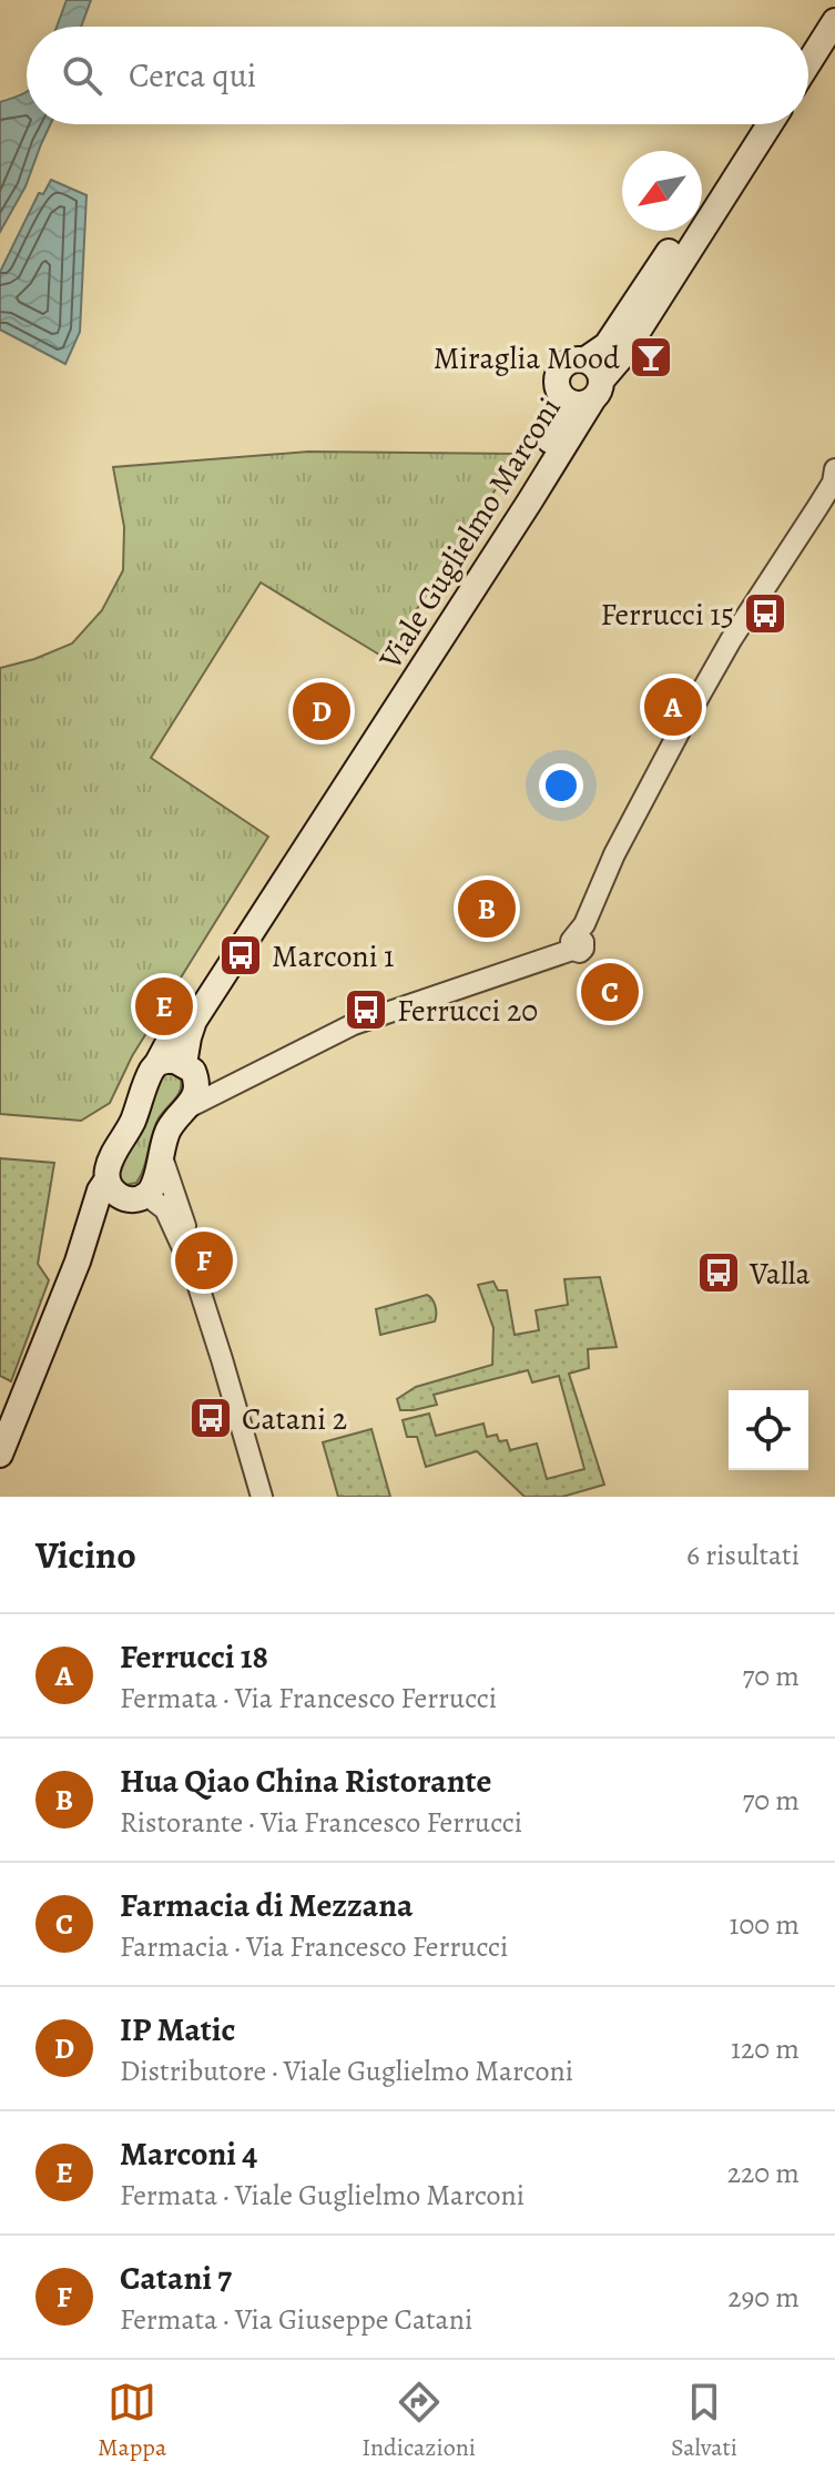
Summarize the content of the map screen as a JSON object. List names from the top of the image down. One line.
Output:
{"streets":{"main road":["Viale Guglielmo Marconi"]},"places":{"bar":["Miraglia Mood"],"bus stop":["Ferrucci 15","Marconi 1","Ferrucci 20","Valla","Catani 2"]},"north":"bottom left","page":{"search":"Cerca qui","pins":["A","D","B","C","E","F"],"heading":["Vicino","6 risultati"],"list":[{"mark":"A","name":"Ferrucci 18","note":"Fermata · Via Francesco Ferrucci","value":"70 m"},{"mark":"B","name":"Hua Qiao China Ristorante","note":"Ristorante · Via Francesco Ferrucci","value":"70 m"},{"mark":"C","name":"Farmacia di Mezzana","note":"Farmacia · Via Francesco Ferrucci","value":"100 m"},{"mark":"D","name":"IP Matic","note":"Distributore · Viale Guglielmo Marconi","value":"120 m"},{"mark":"E","name":"Marconi 4","note":"Fermata · Viale Guglielmo Marconi","value":"220 m"},{"mark":"F","name":"Catani 7","note":"Fermata · Via Giuseppe Catani","value":"290 m"}],"nav":["Mappa","Indicazioni","Salvati"]}}
